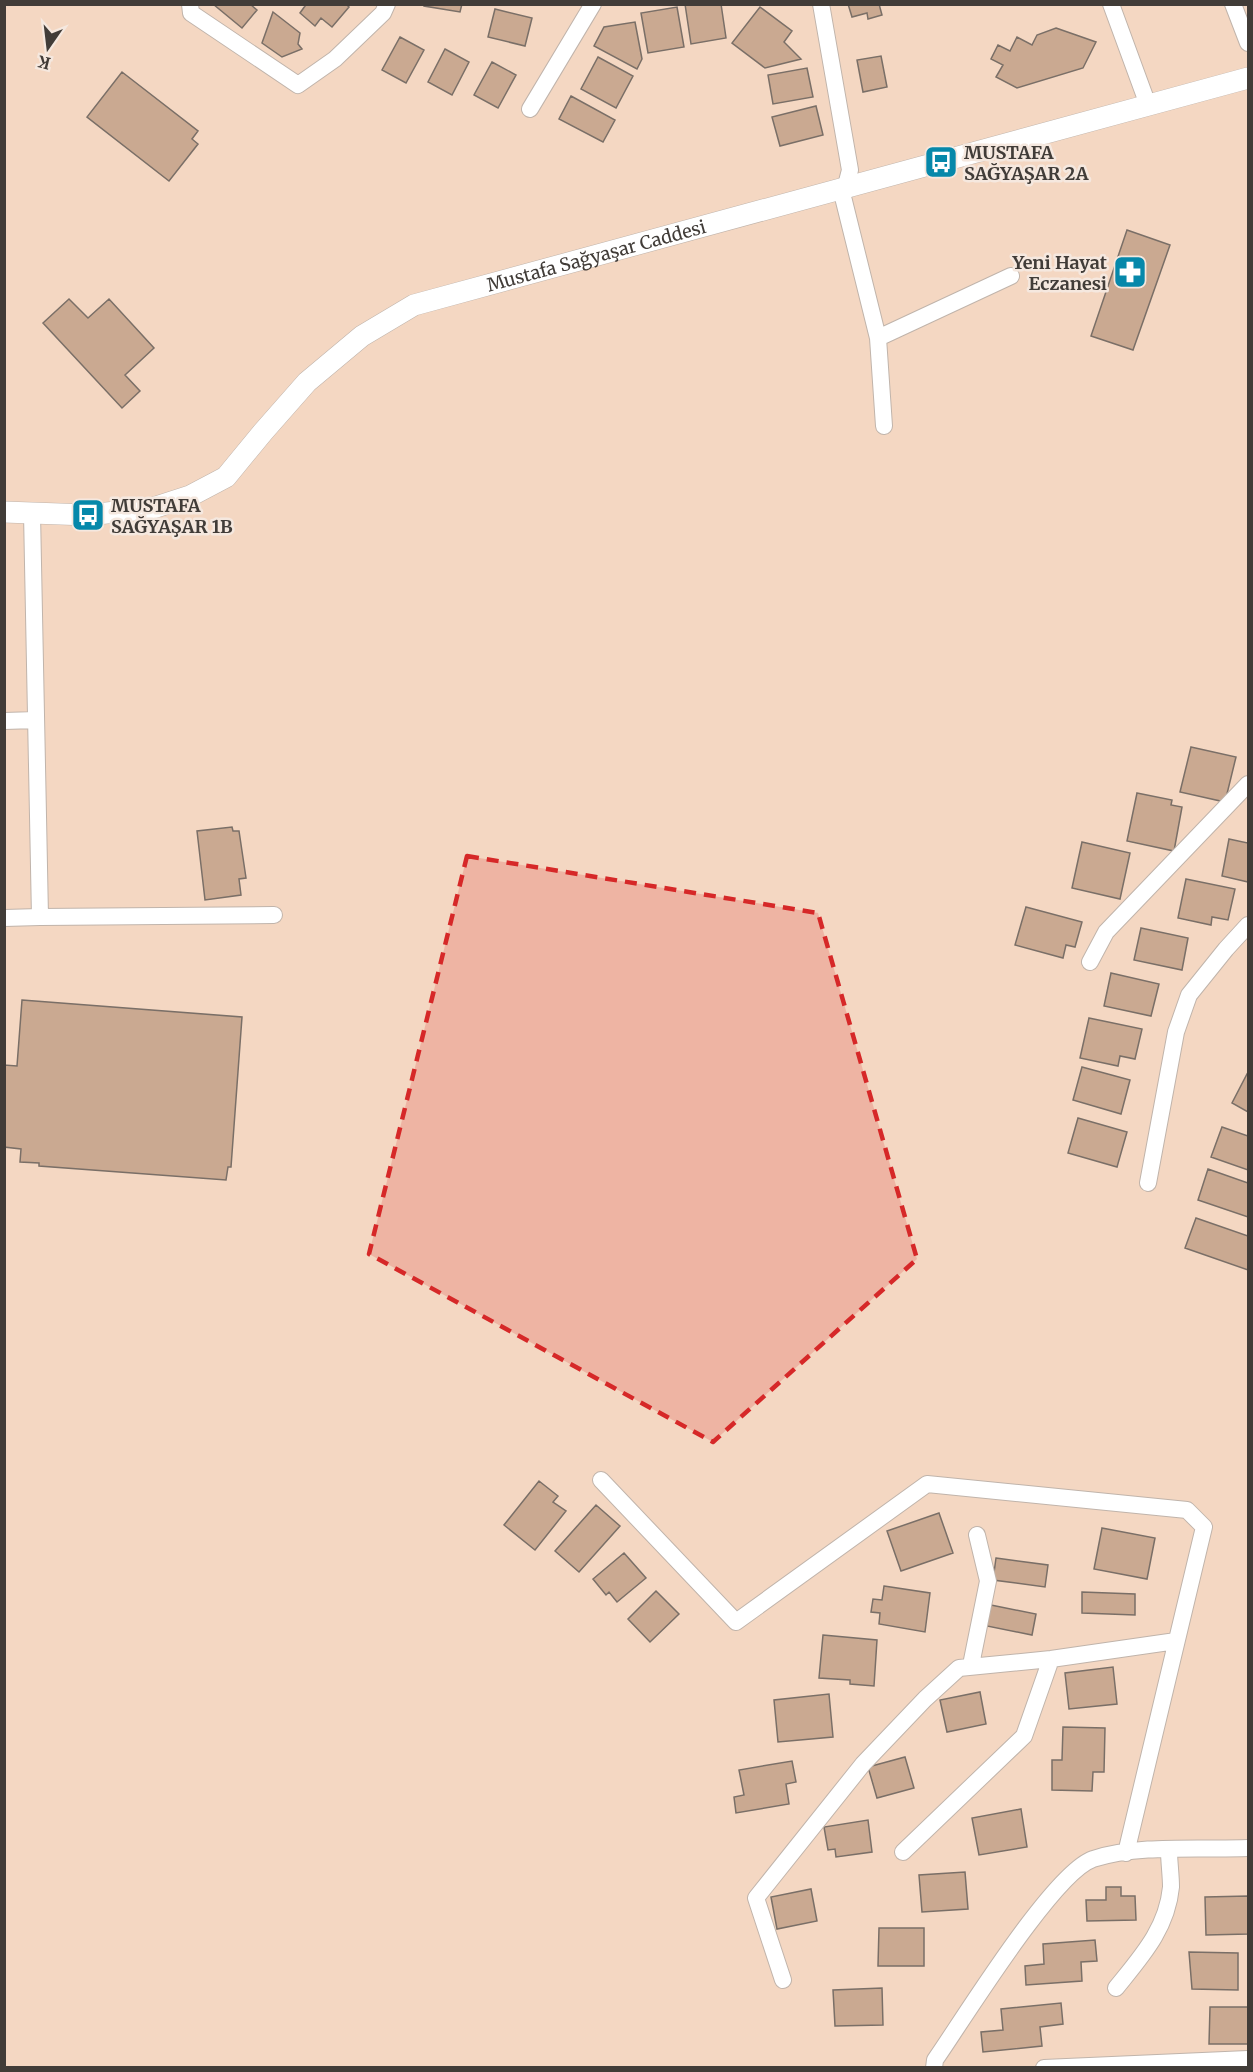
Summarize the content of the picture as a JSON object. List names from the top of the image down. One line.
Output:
{"streets":{"street":["Mustafa Sağyaşar Caddesi"]},"places":{"bus stop":["MUSTAFA SAĞYAŞAR 2A","MUSTAFA SAĞYAŞAR 1B"],"pharmacy":["Yeni Hayat Eczanesi"]},"north":"bottom"}
